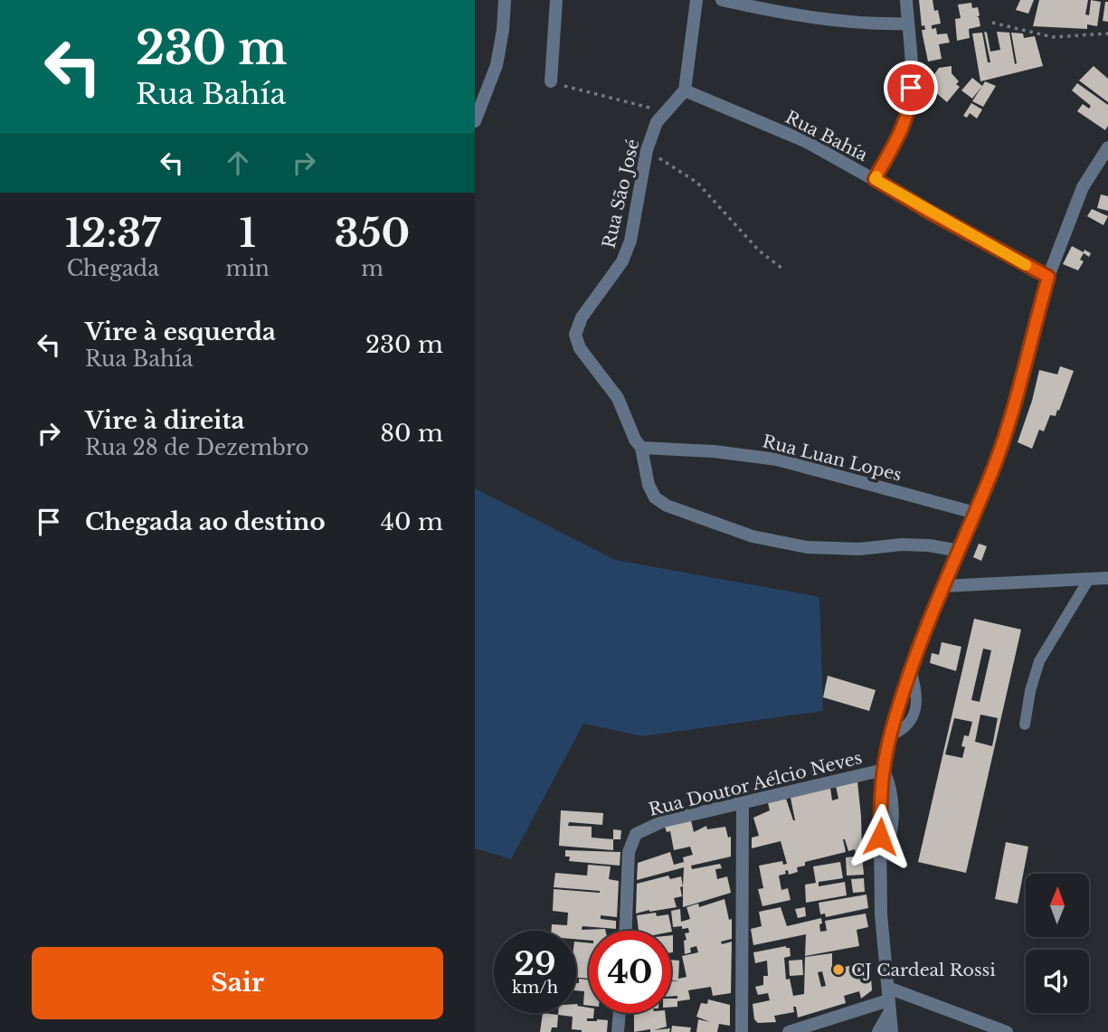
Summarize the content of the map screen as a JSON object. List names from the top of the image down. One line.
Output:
{"streets":{"street":["Rua Bahía","Rua São José","Rua Luan Lopes","Rua Doutor Aélcio Neves"]},"crossings":[["Rua Bahía","Rua São José"],["Rua São José","Rua Luan Lopes"]],"places":["CJ Cardeal Rossi"],"north":"top","page":{"turn":["230 m","Rua Bahía"],"eta":["12:37","Chegada","1","min","350","m"],"list":[{"name":"Vire à esquerda","note":"Rua Bahía","value":"230 m"},{"name":"Vire à direita","note":"Rua 28 de Dezembro","value":"80 m"},{"name":"Chegada ao destino","value":"40 m"}],"speed":"29 km/h","limit":"40","buttons":"Sair"}}
